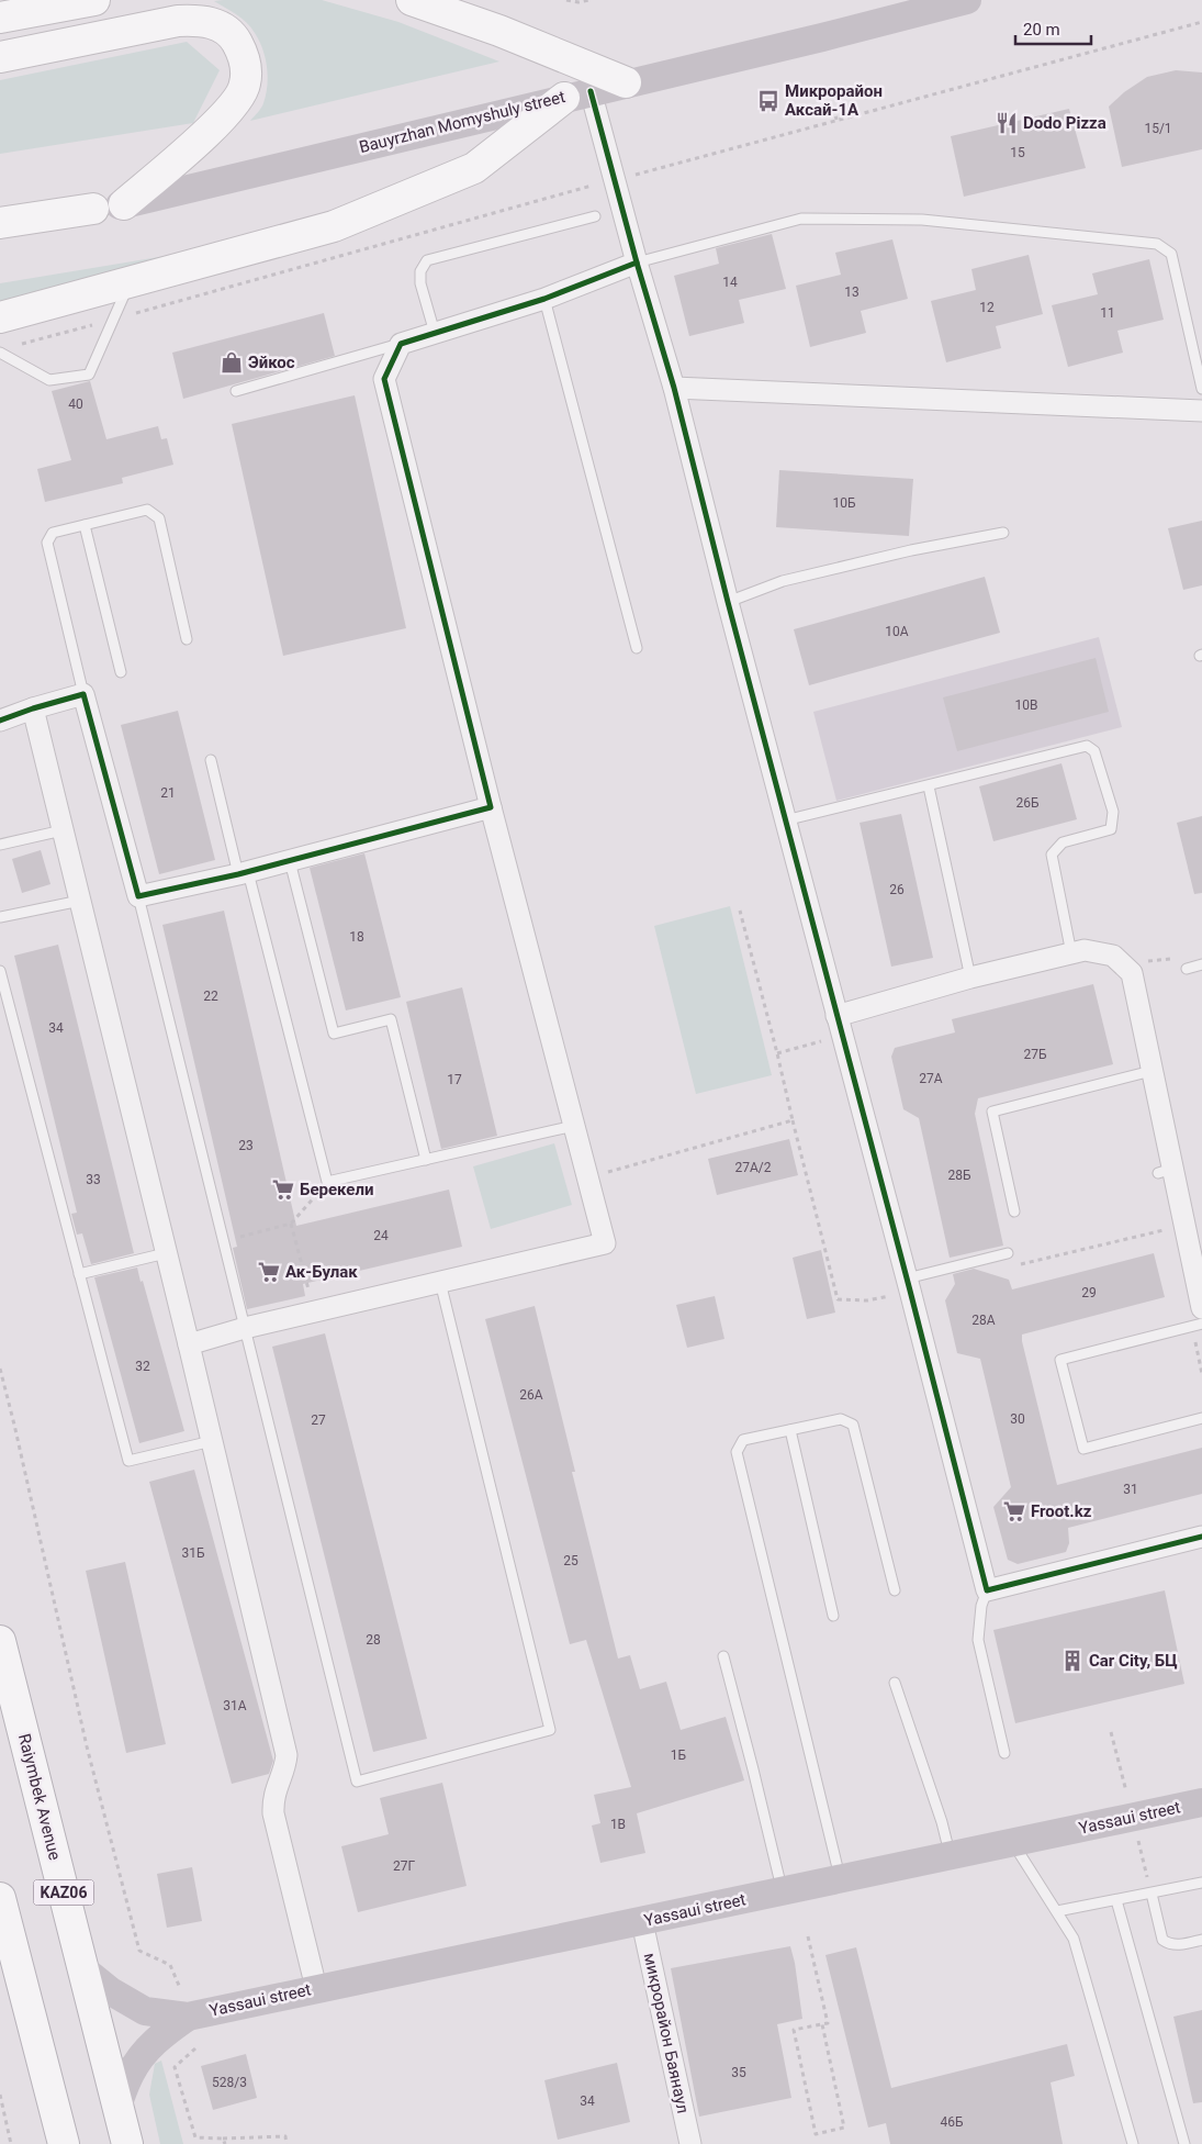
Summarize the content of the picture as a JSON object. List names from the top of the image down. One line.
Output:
{"streets":{"main road":["Bauyrzhan Momyshuly street","Raiymbek Avenue","Yassaui street","KАZ06"],"street":["микрорайон Баянаул"]},"crossings":[["Yassaui street","микрорайон Баянаул"]],"places":{"bus stop":["Микрорайон Аксай-1А"],"restaurant":["Dodo Pizza"],"shop":["Эйкос"],"supermarket":["Берекели","Ак-Булак","Froot.kz"],"building":["Car City, БЦ"]},"house_numbers":["15/1","15","14","13","12","11","40","10Б","10А","10В","21","26Б","26","18","22","34","27Б","27А","17","23","27А/2","28Б","33","24","29","28А","32","26А","30","27","31","31Б","25","28","31А","1Б","1В","27Г","35","528/3","34","46Б"],"scale_bar":"20 m"}
